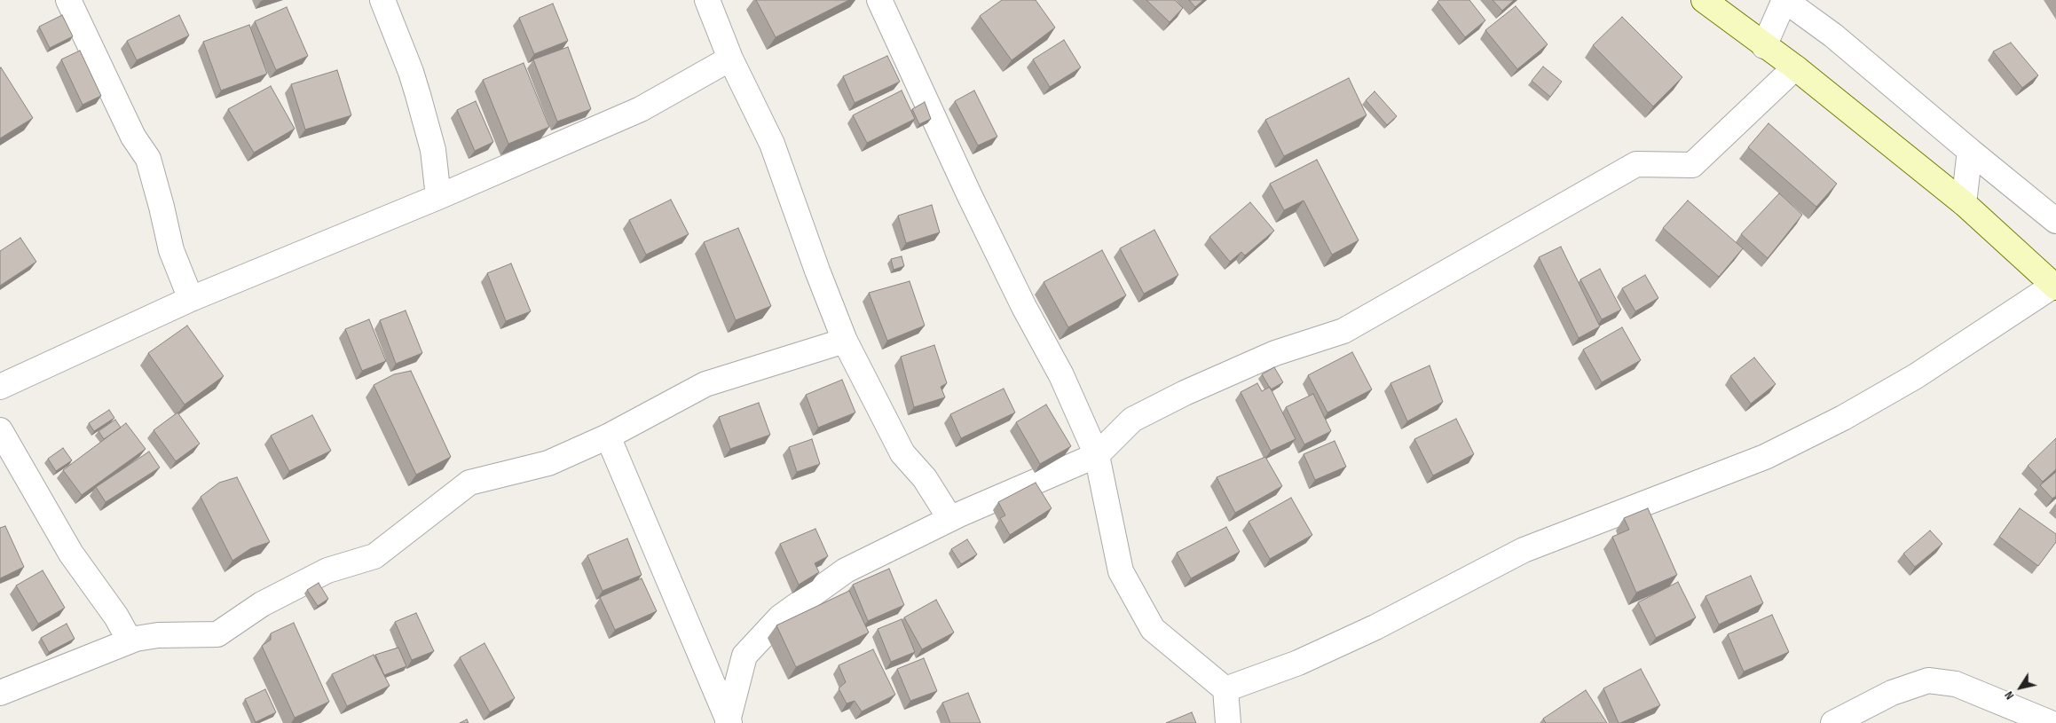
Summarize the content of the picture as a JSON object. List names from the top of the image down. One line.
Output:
{"north":"bottom left"}
